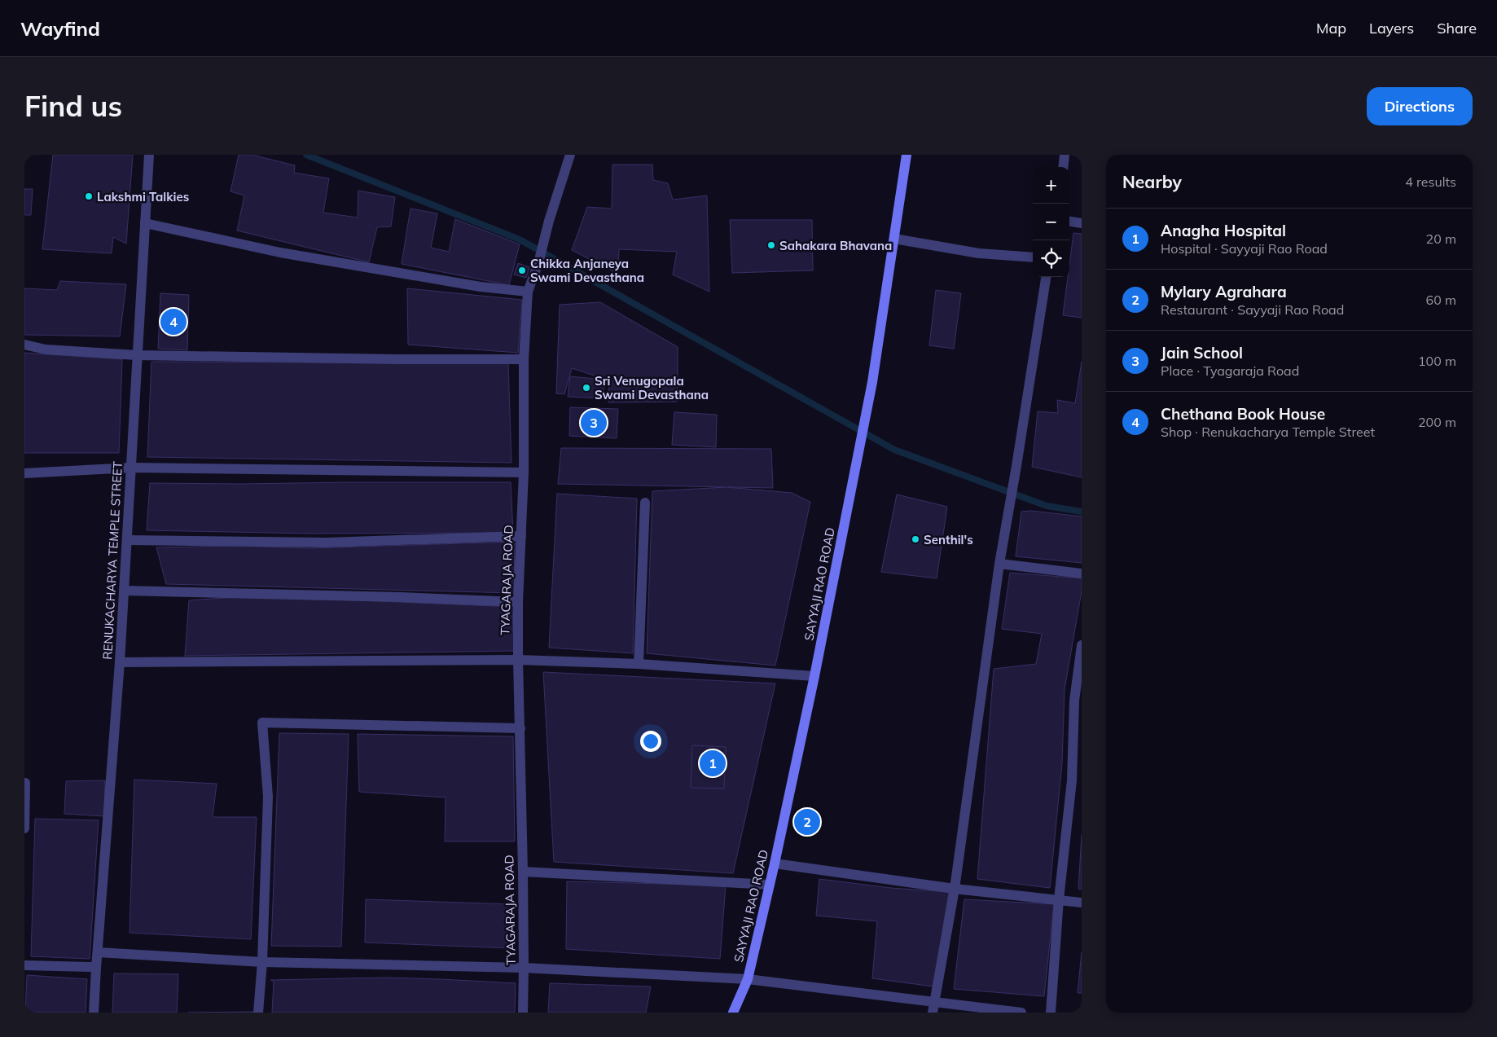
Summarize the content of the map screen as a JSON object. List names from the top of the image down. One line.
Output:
{"streets":{"main road":["SAYYAJI RAO ROAD"],"street":["RENUKACHARYA TEMPLE STREET","TYAGARAJA ROAD"]},"places":["Lakshmi Talkies","Sahakara Bhavana","Chikka Anjaneya Swami Devasthana","Sri Venugopala Swami Devasthana","Senthil's"],"page":{"header":"Wayfind","nav":["Map","Layers","Share"],"buttons":"Directions","title":"Find us","heading":["Nearby","4 results"],"map_buttons":["+","−"],"list":[{"mark":"1","name":"Anagha Hospital","note":"Hospital · Sayyaji Rao Road","value":"20 m"},{"mark":"2","name":"Mylary Agrahara","note":"Restaurant · Sayyaji Rao Road","value":"60 m"},{"mark":"3","name":"Jain School","note":"Place · Tyagaraja Road","value":"100 m"},{"mark":"4","name":"Chethana Book House","note":"Shop · Renukacharya Temple Street","value":"200 m"}],"pins":["4","3","1","2"]}}
